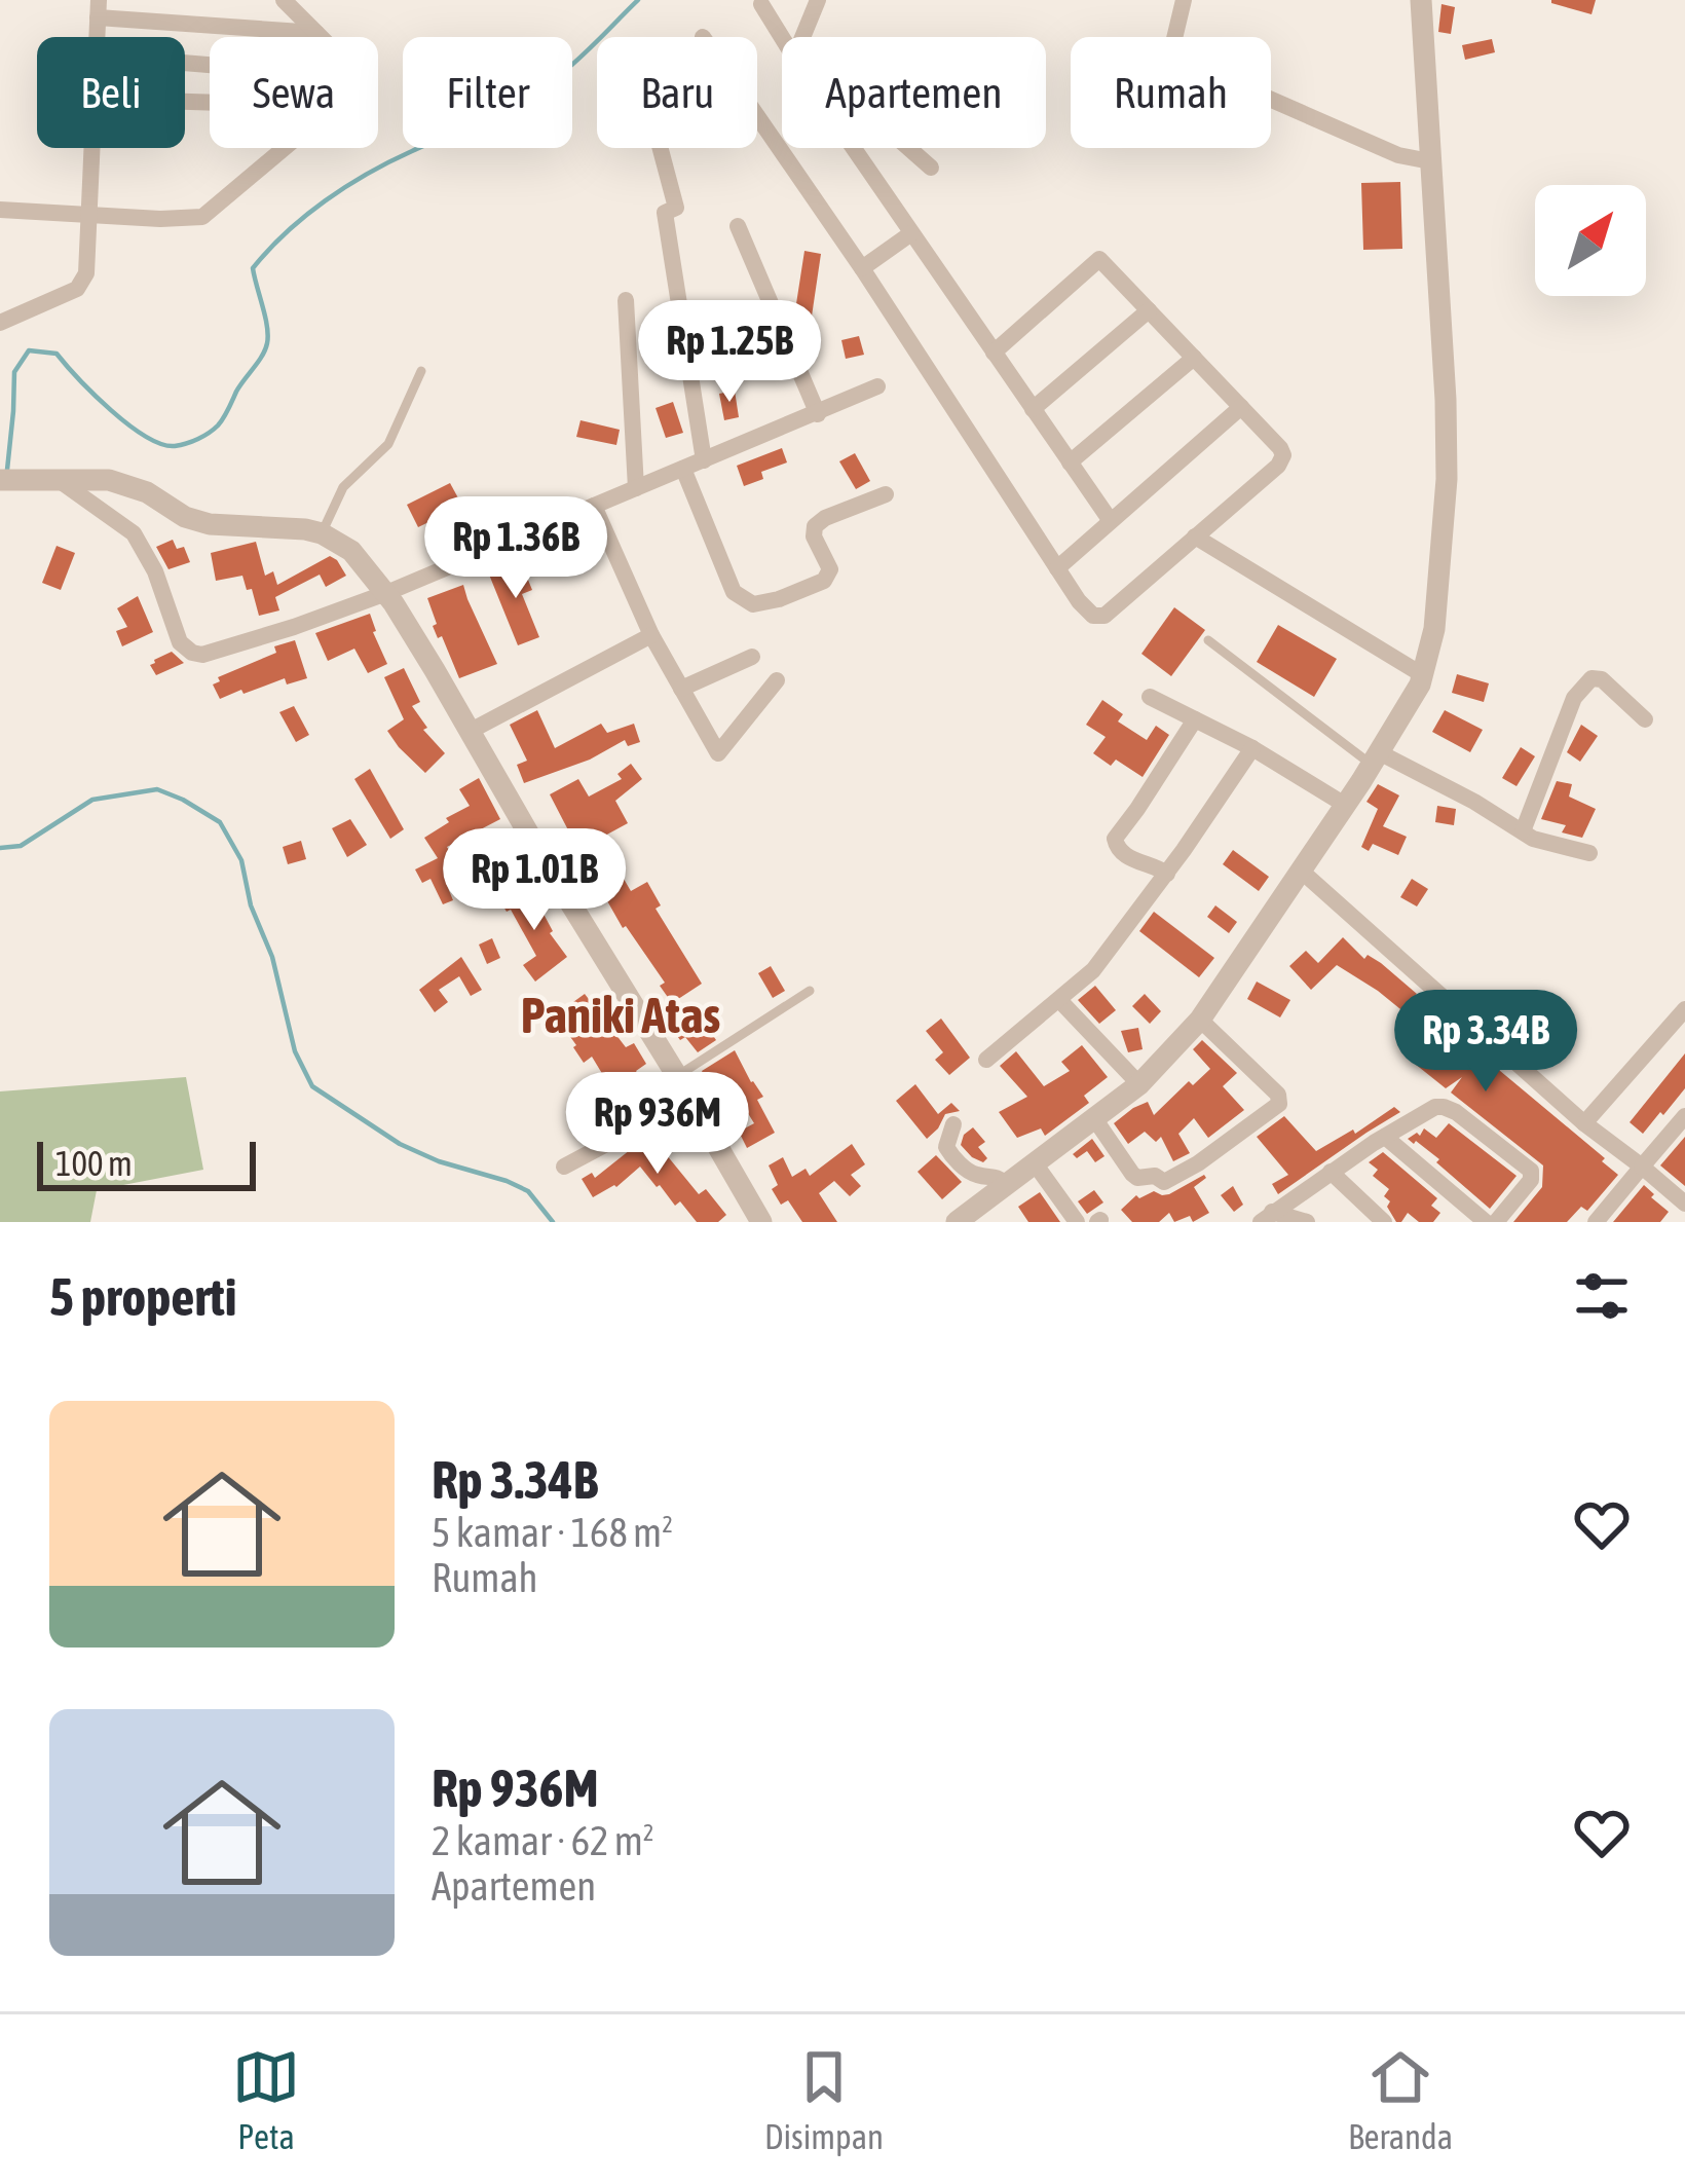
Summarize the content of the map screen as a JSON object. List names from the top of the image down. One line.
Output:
{"districts":["Paniki Atas"],"scale_bar":"100 m","north":"top right","page":{"chip":["Beli","Sewa","Filter","Baru","Apartemen","Rumah"],"price":["Rp 1.25B","Rp 1.36B","Rp 1.01B","Rp 3.34B","Rp 936M"],"scale":"100 m","heading":"5 properti","list":[{"name":"Rp 3.34B","note":"5 kamar · 168 m² · Rumah"},{"name":"Rp 936M","note":"2 kamar · 62 m² · Apartemen"}],"tabs":["Peta","Disimpan","Beranda"]}}
